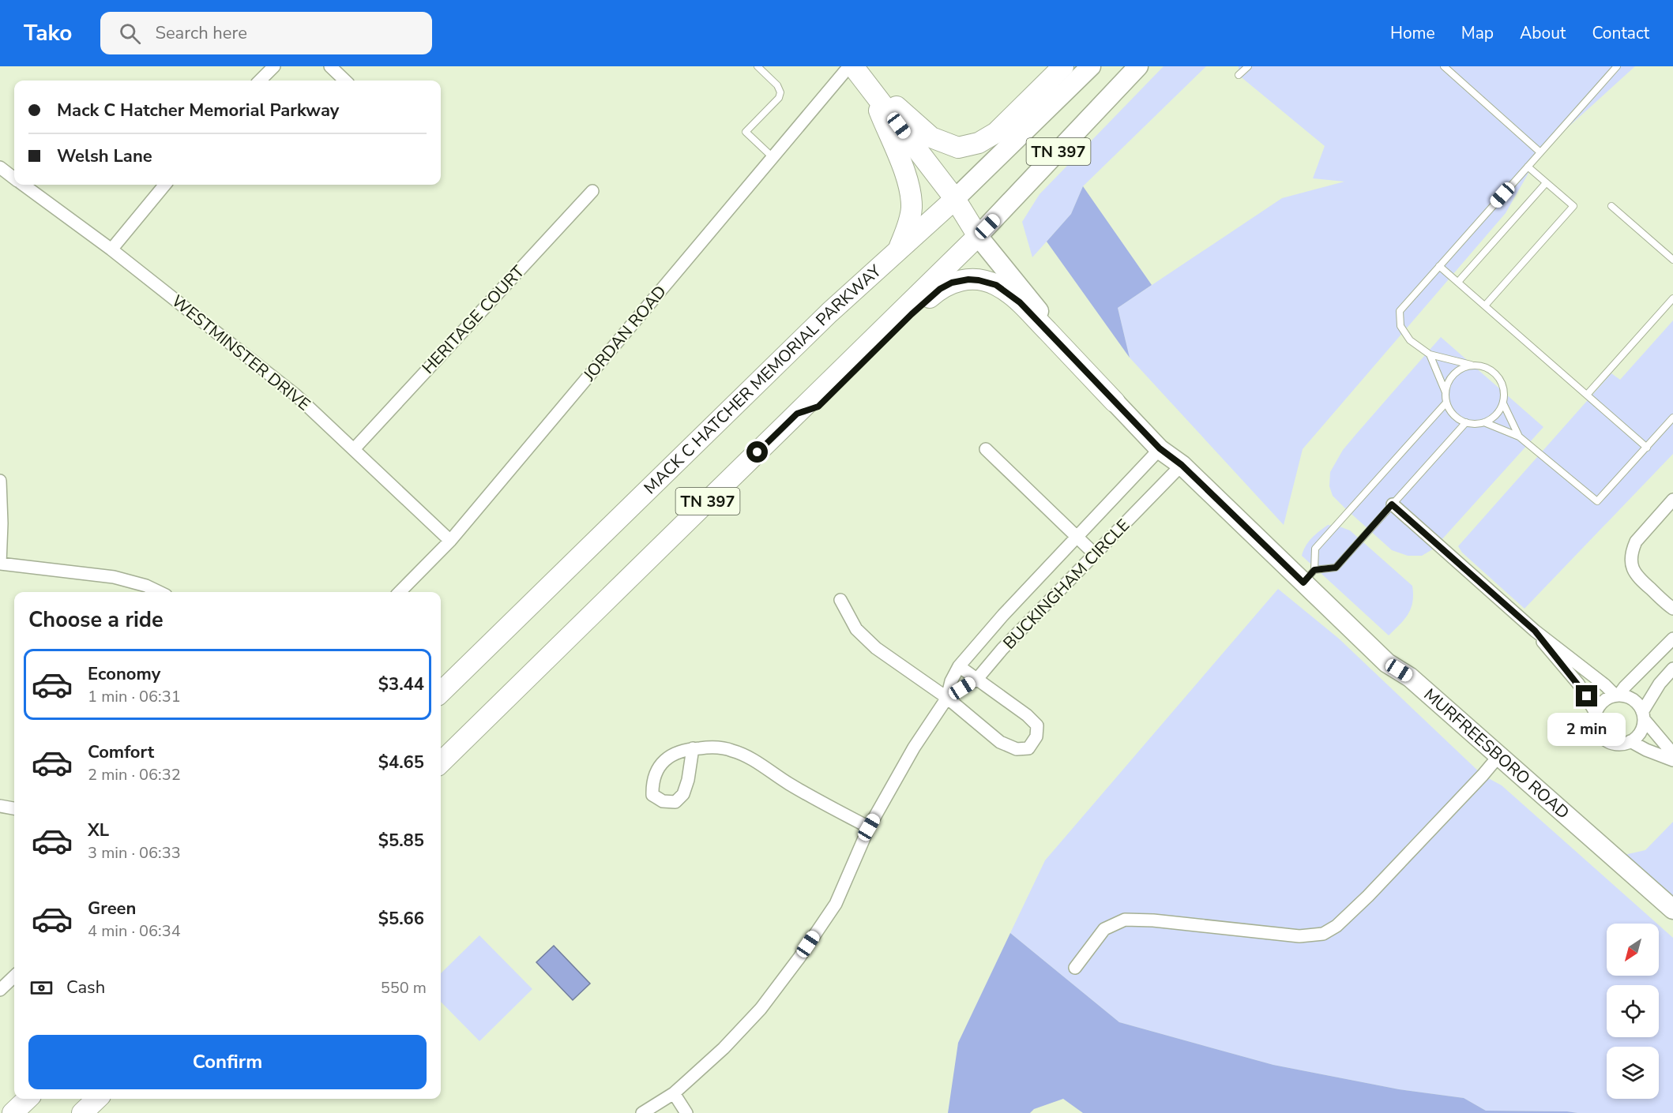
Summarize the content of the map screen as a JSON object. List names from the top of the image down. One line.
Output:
{"streets":{"highway":["TN 397","MACK C HATCHER MEMORIAL PARKWAY","MURFREESBORO ROAD"],"street":["HERITAGE COURT","JORDAN ROAD","WESTMINSTER DRIVE","BUCKINGHAM CIRCLE"]},"crossings":[["TN 397","MURFREESBORO ROAD"],["HERITAGE COURT","WESTMINSTER DRIVE"],["JORDAN ROAD","WESTMINSTER DRIVE"],["MACK C HATCHER MEMORIAL PARKWAY","MURFREESBORO ROAD"],["BUCKINGHAM CIRCLE","MURFREESBORO ROAD"]],"north":"bottom left","page":{"header":"Tako","search":"Search here","nav":["Home","Map","About","Contact"],"banner":["Mack C Hatcher Memorial Parkway","Welsh Lane"],"heading":"Choose a ride","list":[{"name":"Economy","note":"1 min · 06:31","value":"$3.44"},{"name":"Comfort","note":"2 min · 06:32","value":"$4.65"},{"name":"XL","note":"3 min · 06:33","value":"$5.85"},{"name":"Green","note":"4 min · 06:34","value":"$5.66"}],"bubble":"2 min","pay":["Cash","550 m"],"buttons":"Confirm"}}
